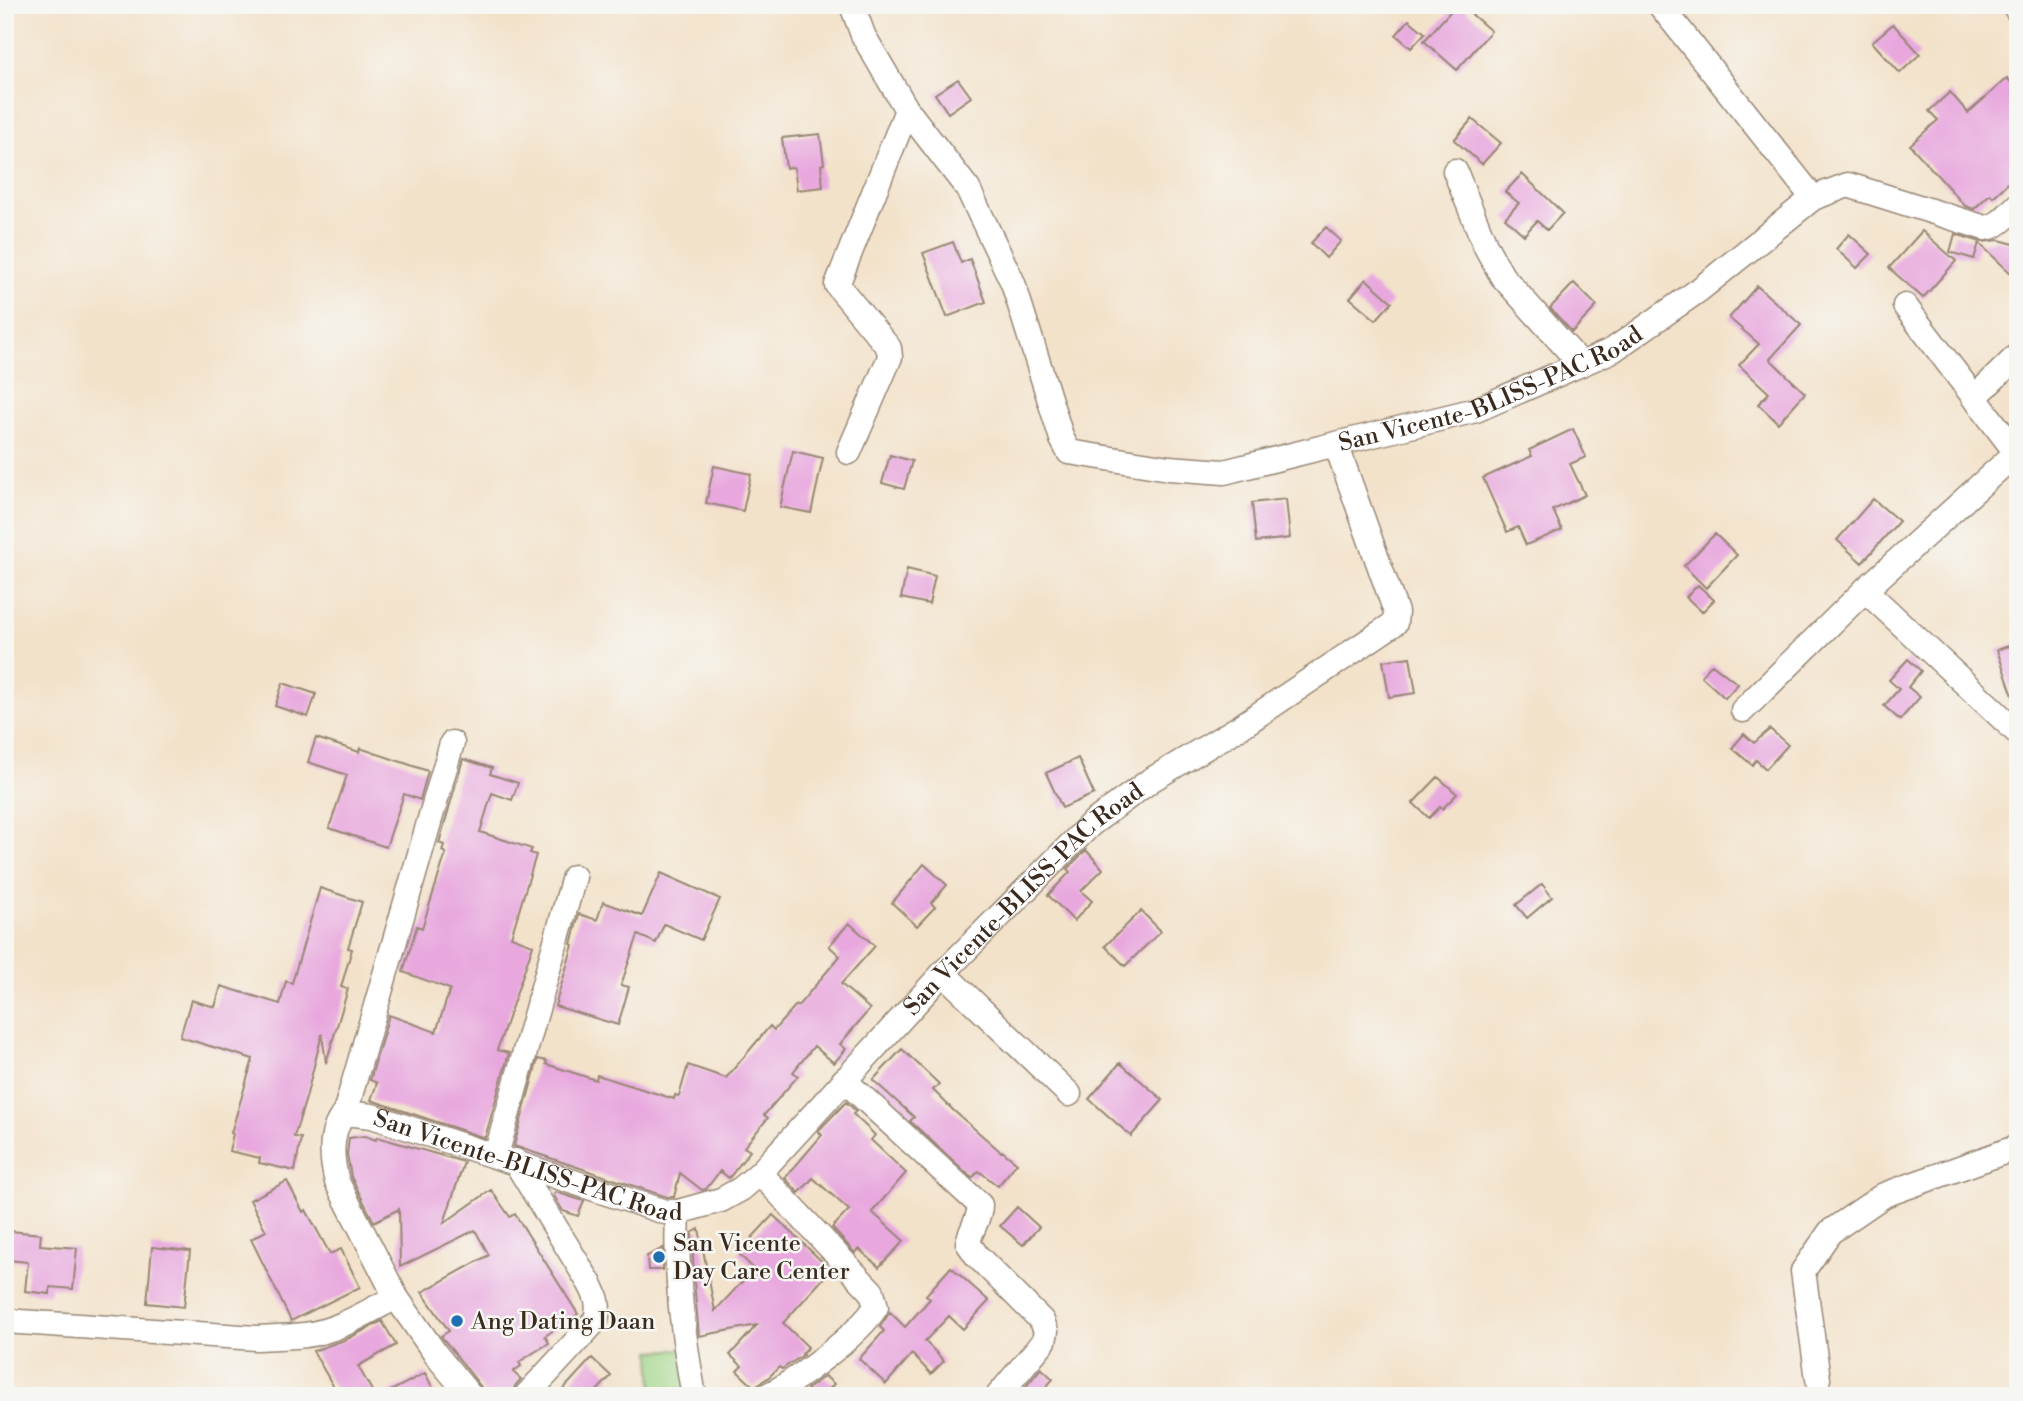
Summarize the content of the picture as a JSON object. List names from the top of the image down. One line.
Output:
{"streets":{"street":["San Vicente-BLISS-PAC Road"]},"places":["San Vicente Day Care Center","Ang Dating Daan"]}
